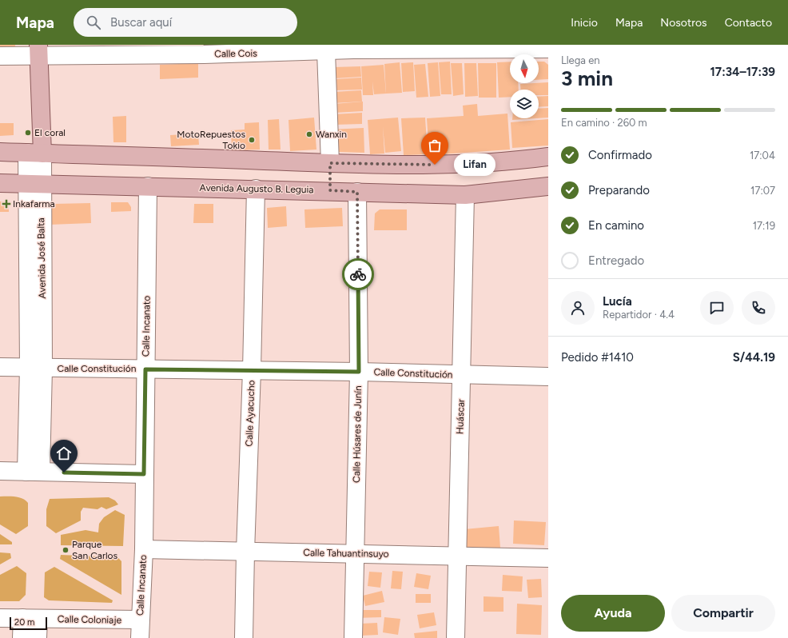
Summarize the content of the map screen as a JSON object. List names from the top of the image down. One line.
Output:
{"streets":{"main road":["Avenida Augusto B. Leguia","Avenida José Balta"],"street":["Calle Cois","Calle Incanato","Calle Constitución","Calle Ayacucho","Huáscar","Calle Húsares de Junín","Calle Tahuantinsuyo","Calle Coloniaje"]},"crossings":[["Calle Cois","Avenida José Balta"],["Avenida Augusto B. Leguia","Avenida José Balta"],["Avenida Augusto B. Leguia","Calle Incanato"],["Avenida Augusto B. Leguia","Calle Ayacucho"],["Avenida Augusto B. Leguia","Huáscar"],["Avenida Augusto B. Leguia","Calle Húsares de Junín"],["Avenida José Balta","Calle Constitución"],["Calle Incanato","Calle Constitución"],["Calle Incanato","Calle Tahuantinsuyo"],["Calle Incanato","Calle Coloniaje"],["Calle Constitución","Calle Ayacucho"],["Calle Constitución","Huáscar"],["Calle Constitución","Calle Húsares de Junín"],["Calle Ayacucho","Calle Tahuantinsuyo"],["Huáscar","Calle Tahuantinsuyo"],["Calle Húsares de Junín","Calle Tahuantinsuyo"]],"places":{"other":["El coral","Wanxin","MotoRepuestos Tokio","Lifan","Parque San Carlos"],"health":["Inkafarma"]},"scale_bar":"20 m","north":"bottom","page":{"header":"Mapa","search":"Buscar aquí","nav":["Inicio","Mapa","Nosotros","Contacto"],"heading":["3 min","Llega en","17:34–17:39"],"panel":["Lucía","Repartidor · 4.4","Pedido #1410","S/44.19"],"bar":"En camino · 260 m","list":[["Confirmado","17:04"],["Preparando","17:07"],["En camino","17:19"],"Entregado"],"bubble":"Lifan","buttons":["Ayuda","Compartir"],"scale":"20 m"}}
